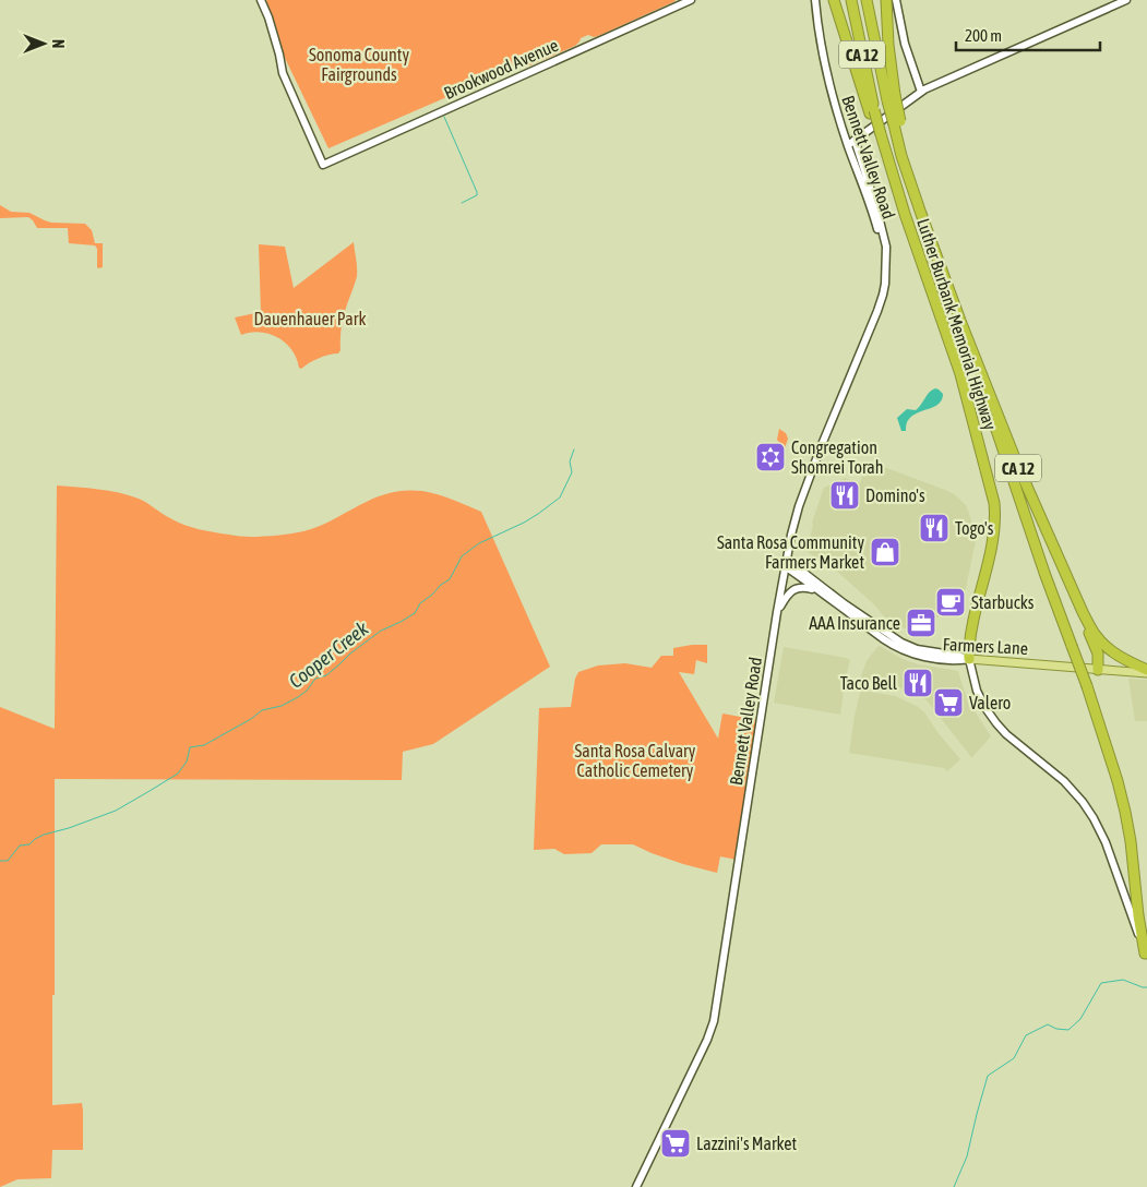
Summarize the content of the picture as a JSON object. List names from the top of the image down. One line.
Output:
{"streets":{"highway":["CA 12","Luther Burbank Memorial Highway"],"main road":["Farmers Lane"],"street":["Brookwood Avenue","Bennett Valley Road"]},"crossings":[["CA 12","Luther Burbank Memorial Highway"],["CA 12","Farmers Lane"],["Bennett Valley Road","Farmers Lane"],["Luther Burbank Memorial Highway","Farmers Lane"]],"water":["Cooper Creek"],"parks":["Sonoma County Fairgrounds","Dauenhauer Park","Santa Rosa Calvary Catholic Cemetery"],"places":{"synagogue":["Congregation Shomrei Torah"],"restaurant":["Domino's","Togo's","Taco Bell"],"shop":["Santa Rosa Community Farmers Market"],"cafe":["Starbucks"],"office":["AAA Insurance"],"supermarket":["Valero","Lazzini's Market"]},"scale_bar":"200 m","north":"right"}
